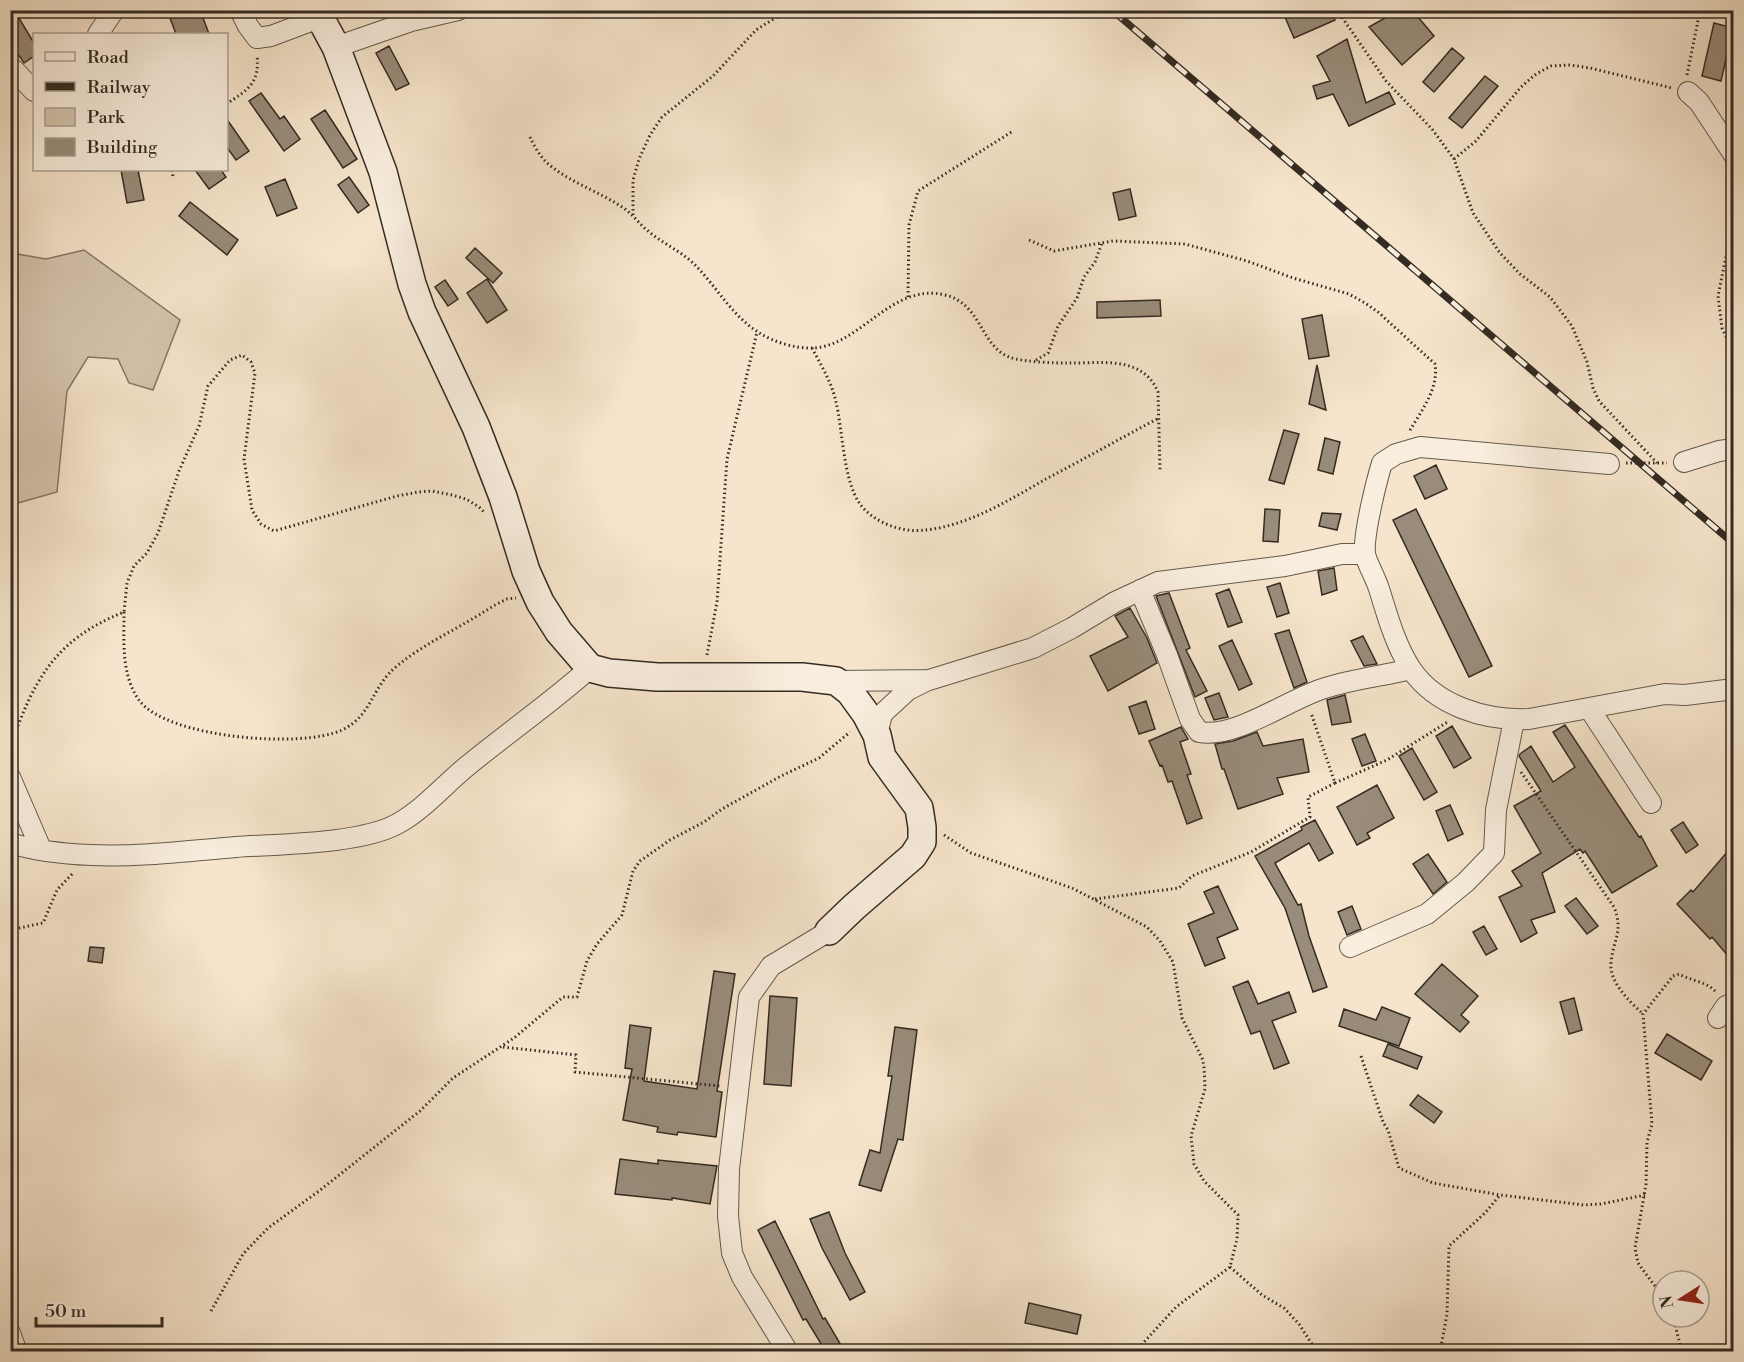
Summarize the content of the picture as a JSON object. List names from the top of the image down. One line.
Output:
{"legend":["Road","Railway","Park","Building"],"scale_bar":"50 m","north":"left"}
